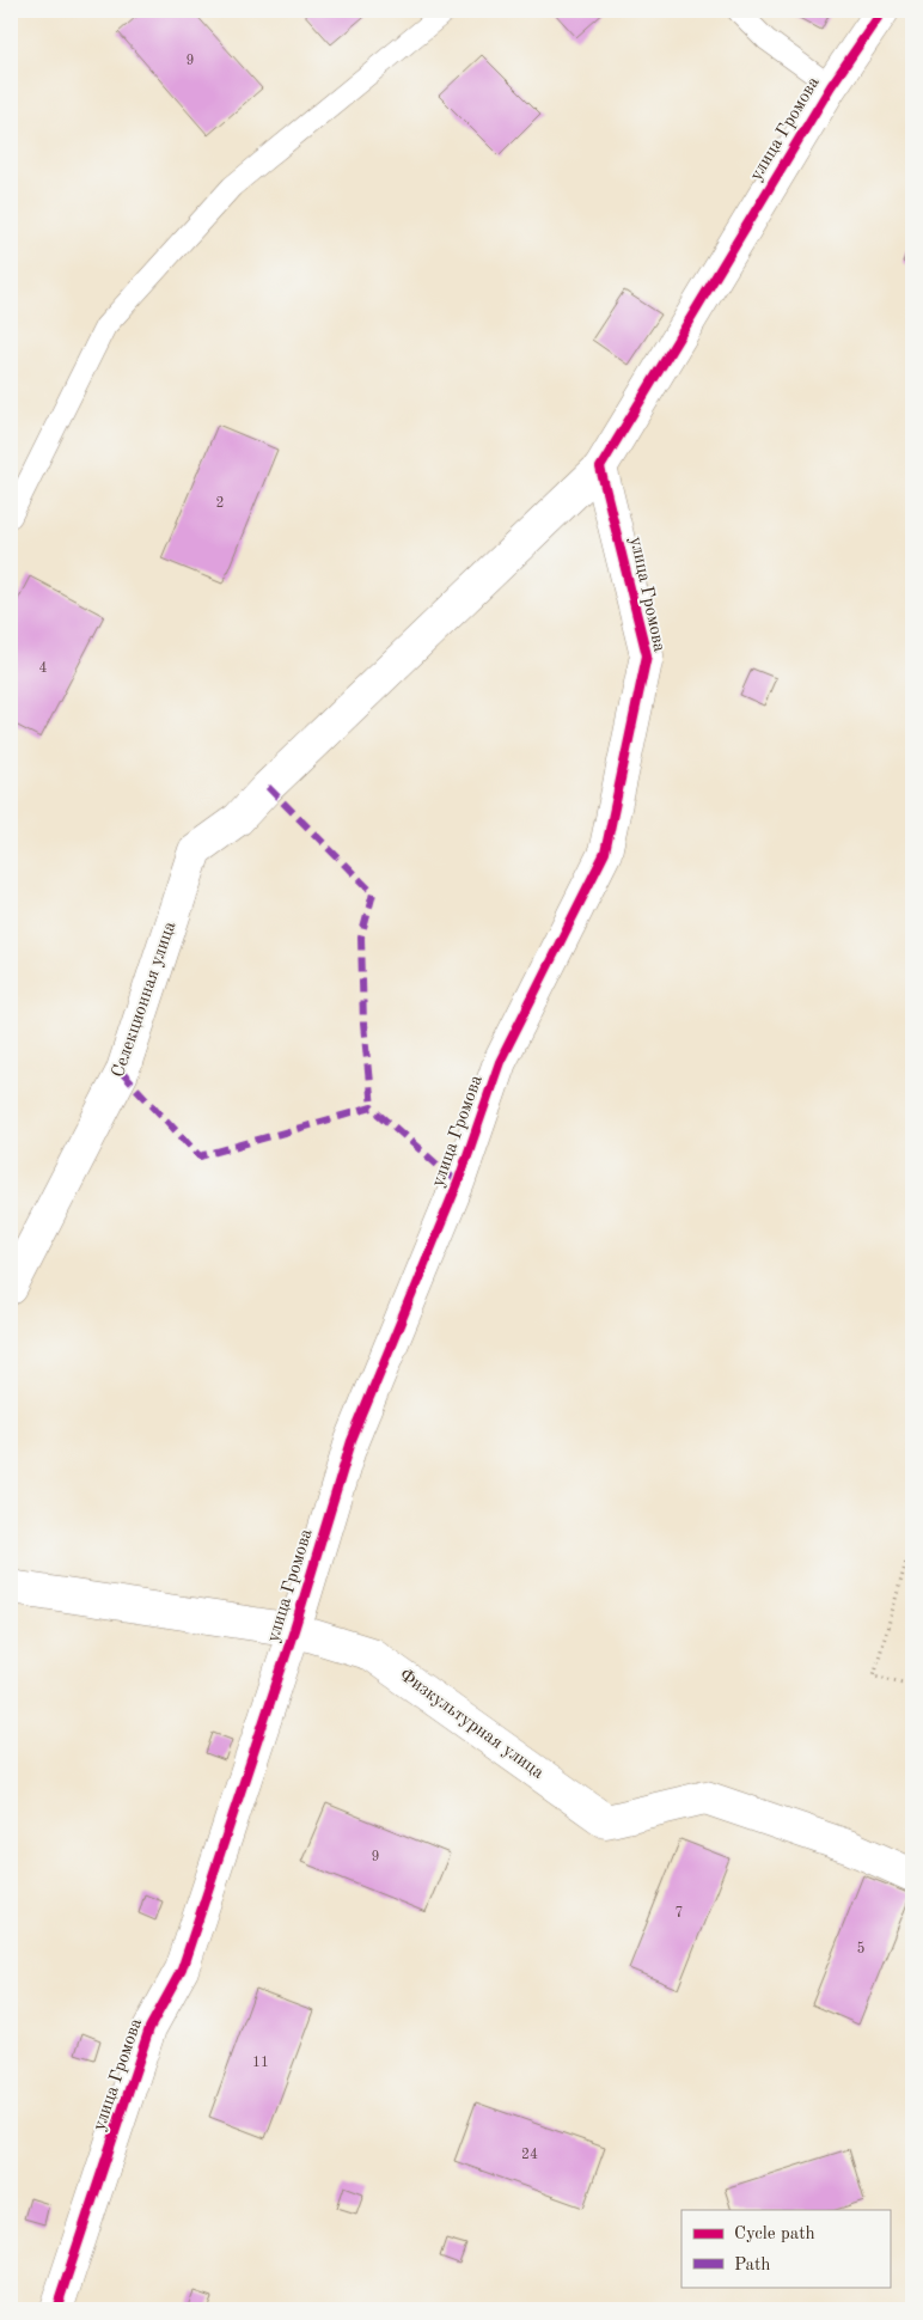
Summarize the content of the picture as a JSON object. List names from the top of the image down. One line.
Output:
{"streets":{"street":["улица Громова","Селекционная улица","Физкультурная улица"]},"crossings":[["улица Громова","Селекционная улица"],["улица Громова","Физкультурная улица"]],"house_numbers":["9","2","4","9","7","5","11","24"],"legend":["Cycle path","Path"]}
